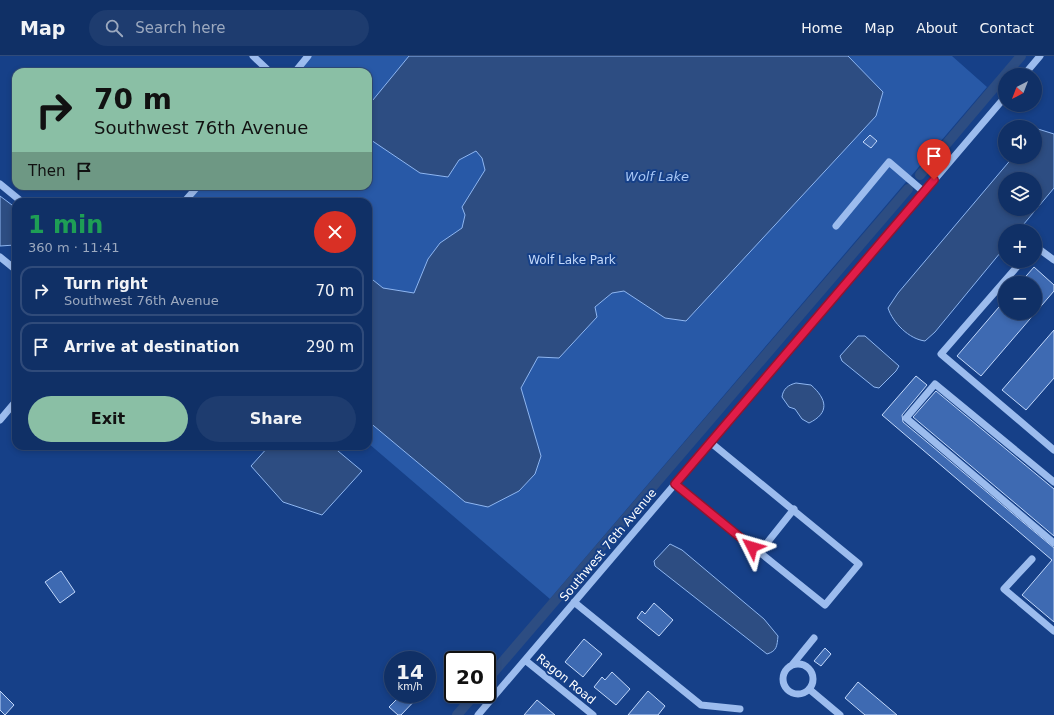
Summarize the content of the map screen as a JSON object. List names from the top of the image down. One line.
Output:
{"streets":{"street":["Southwest 76th Avenue","Ragon Road"]},"crossings":[["Southwest 76th Avenue","Ragon Road"]],"water":["Wolf Lake"],"parks":["Wolf Lake Park"],"north":"bottom left","page":{"header":"Map","search":"Search here","nav":["Home","Map","About","Contact"],"map_buttons":["+","−"],"turn":["70 m","Southwest 76th Avenue"],"then":"Then","heading":["1 min","360 m · 11:41"],"list":[{"name":"Turn right","note":"Southwest 76th Avenue","value":"70 m"},{"name":"Arrive at destination","value":"290 m"}],"buttons":["Exit","Share"],"speed":"14 km/h","limit":"20"}}
